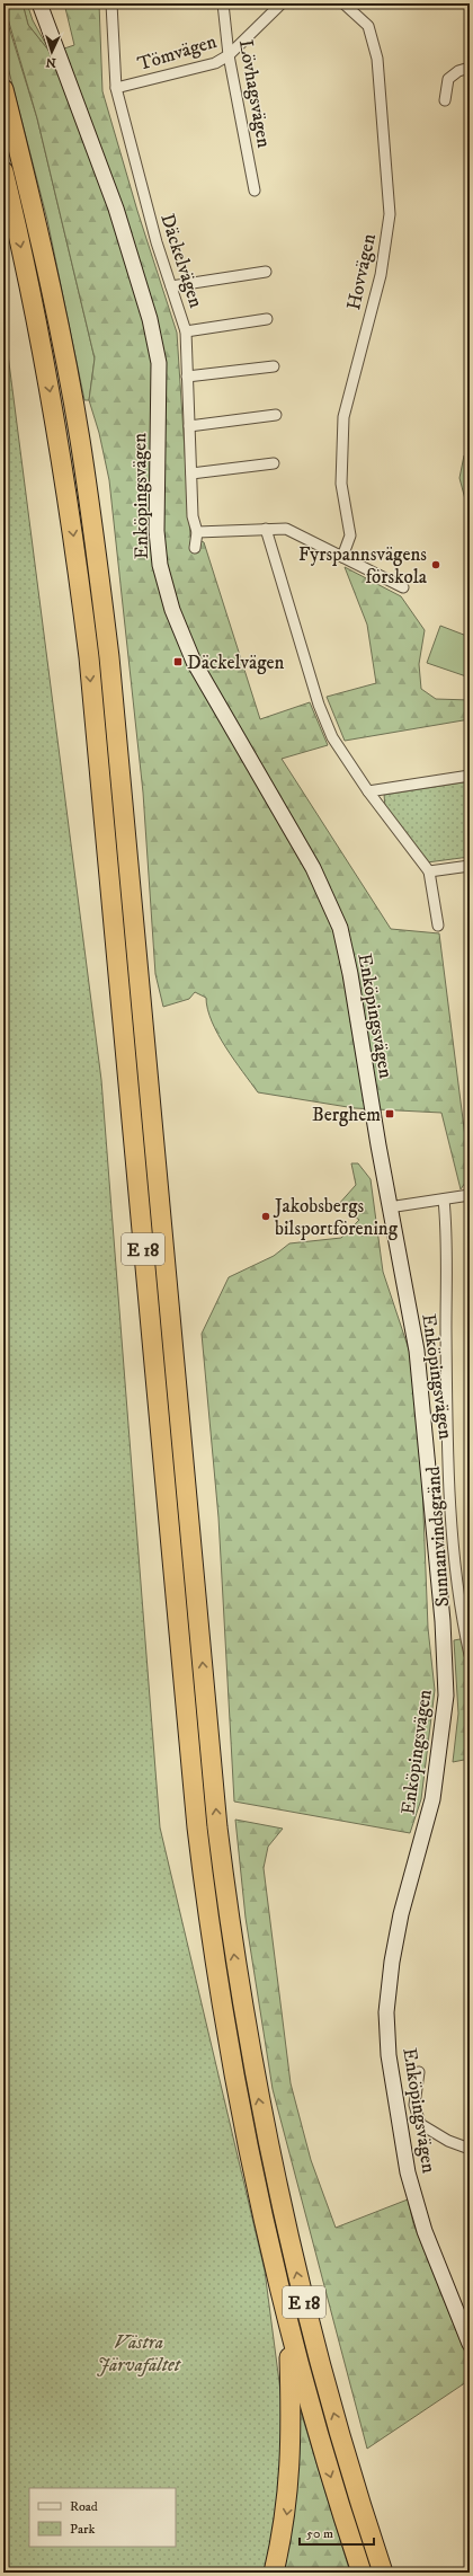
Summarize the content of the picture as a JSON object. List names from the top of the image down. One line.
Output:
{"streets":{"highway":["E 18"],"street":["Tömvägen","Lövhagsvägen","Däckelvägen","Hovvägen","Enköpingsvägen","Sunnanvindsgränd"]},"crossings":[["Tömvägen","Lövhagsvägen"],["Tömvägen","Däckelvägen"]],"parks":["Västra Järvafältet"],"places":{"other":["Fyrspannsvägens förskola","Jakobsbergs bilsportförening"],"transit":["Däckelvägen","Berghem"]},"legend":["Road","Park"],"scale_bar":"50 m","north":"bottom"}
